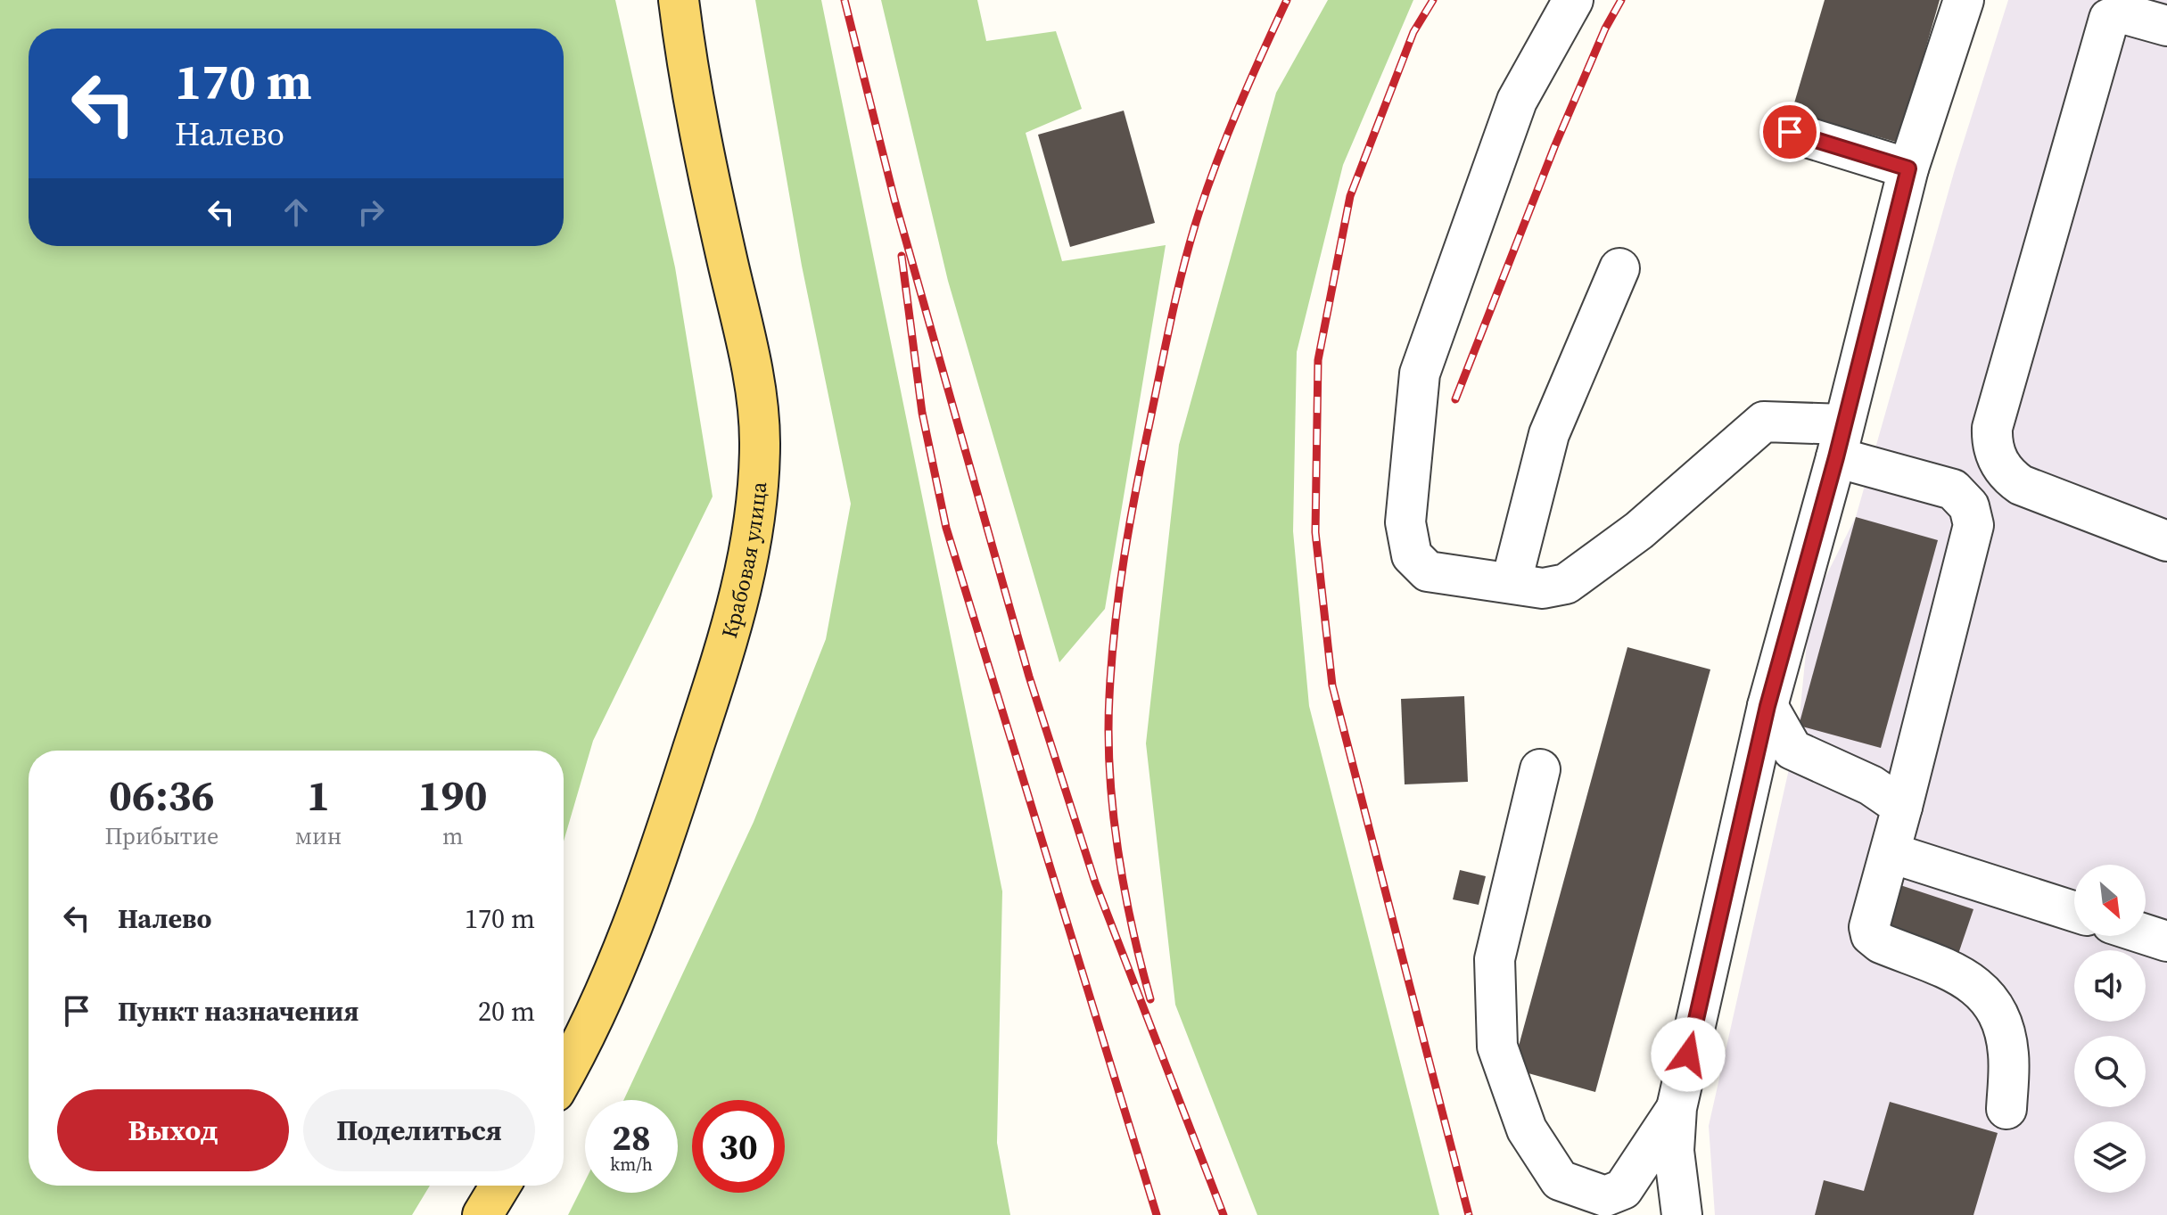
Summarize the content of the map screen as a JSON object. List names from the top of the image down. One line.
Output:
{"streets":{"main road":["Крабовая улица"]},"north":"bottom right","page":{"turn":["170 m","Налево"],"eta":["06:36","Прибытие","1","мин","190","m"],"list":[{"name":"Налево","value":"170 m"},{"name":"Пункт назначения","value":"20 m"}],"buttons":["Выход","Поделиться"],"speed":"28 km/h","limit":"30"}}
